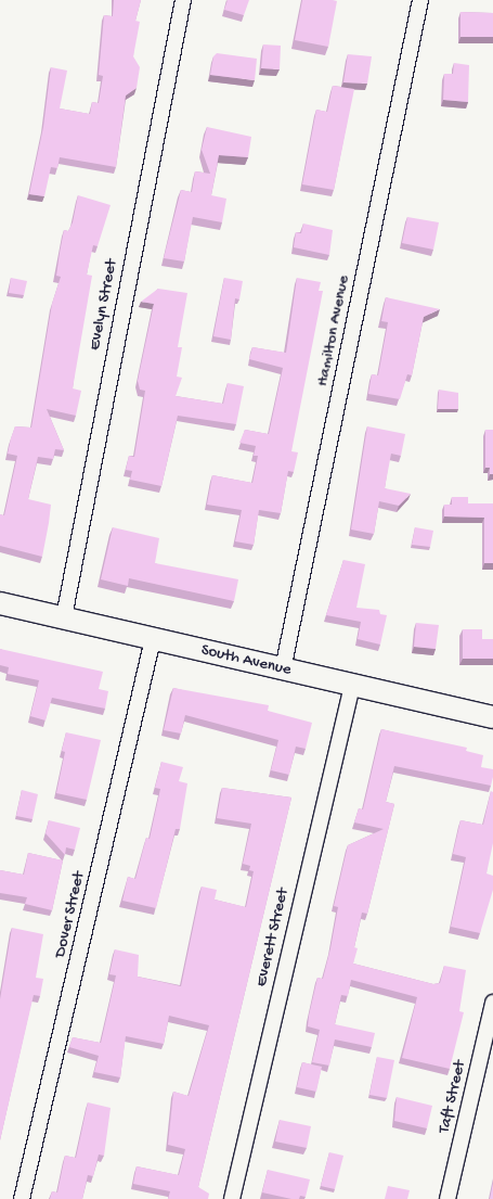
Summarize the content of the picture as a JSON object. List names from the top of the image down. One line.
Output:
{"streets":{"main road":["South Avenue"],"street":["Evelyn Street","Hamilton Avenue","Dover Street","Everett Street","Taft Street"]},"crossings":[["Evelyn Street","South Avenue"],["Hamilton Avenue","South Avenue"],["South Avenue","Dover Street"],["South Avenue","Everett Street"]]}
